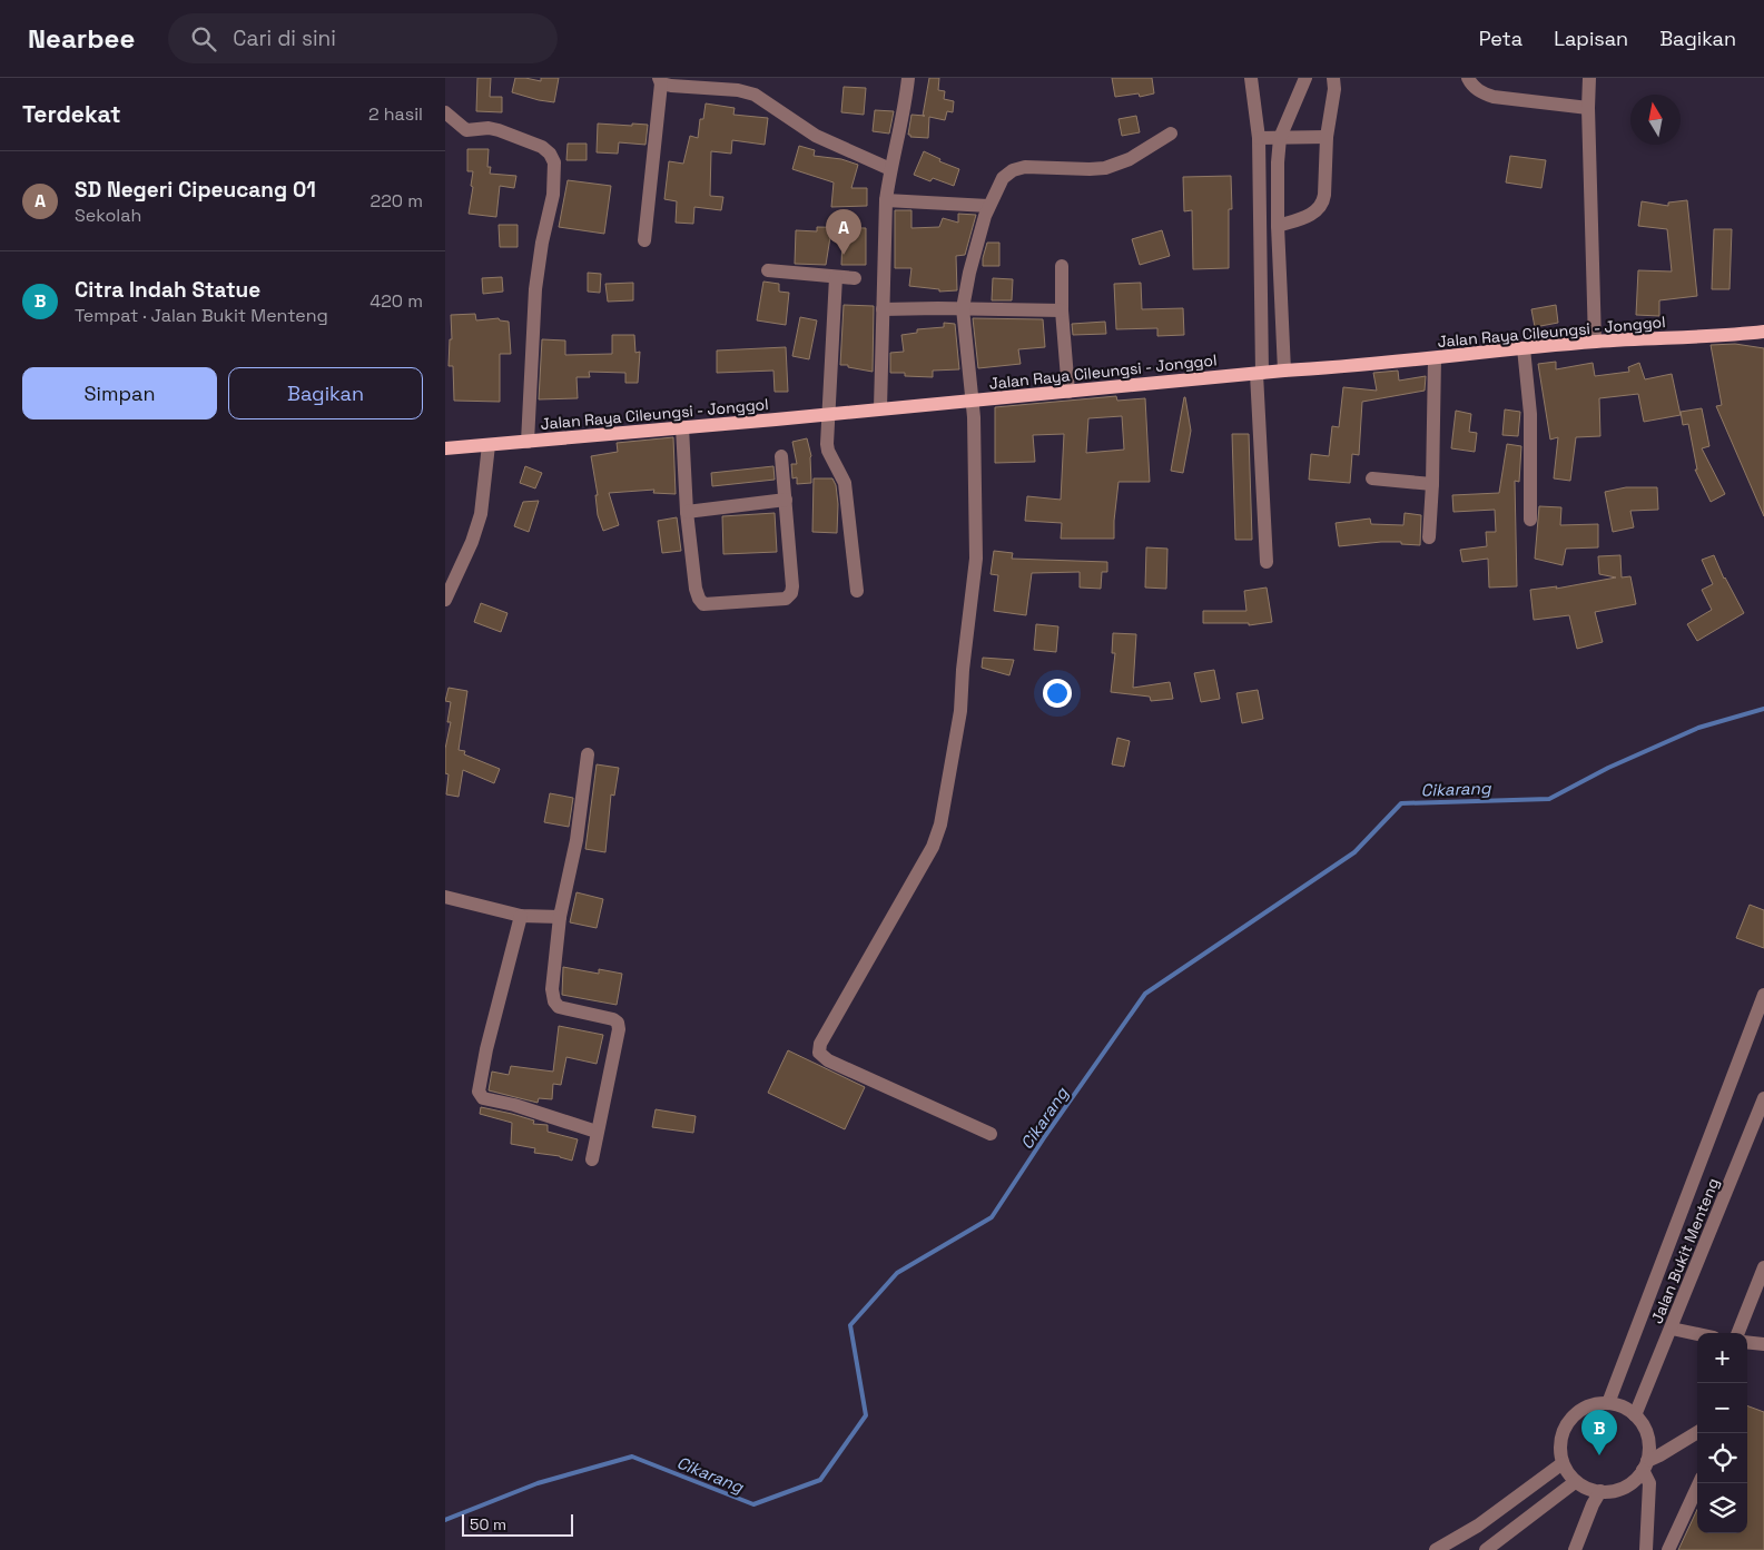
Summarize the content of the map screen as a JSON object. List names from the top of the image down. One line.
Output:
{"streets":{"main road":["Jalan Raya Cileungsi - Jonggol"],"street":["Jalan Bukit Menteng"]},"water":["Cikarang"],"scale_bar":"50 m","north":"top","page":{"header":"Nearbee","search":"Cari di sini","nav":["Peta","Lapisan","Bagikan"],"heading":["Terdekat","2 hasil"],"list":[{"mark":"A","name":"SD Negeri Cipeucang 01","note":"Sekolah","value":"220 m"},{"mark":"B","name":"Citra Indah Statue","note":"Tempat · Jalan Bukit Menteng","value":"420 m"}],"pins":["A","B"],"buttons":["Simpan","Bagikan"],"map_buttons":["+","−"],"scale":"50 m"}}
